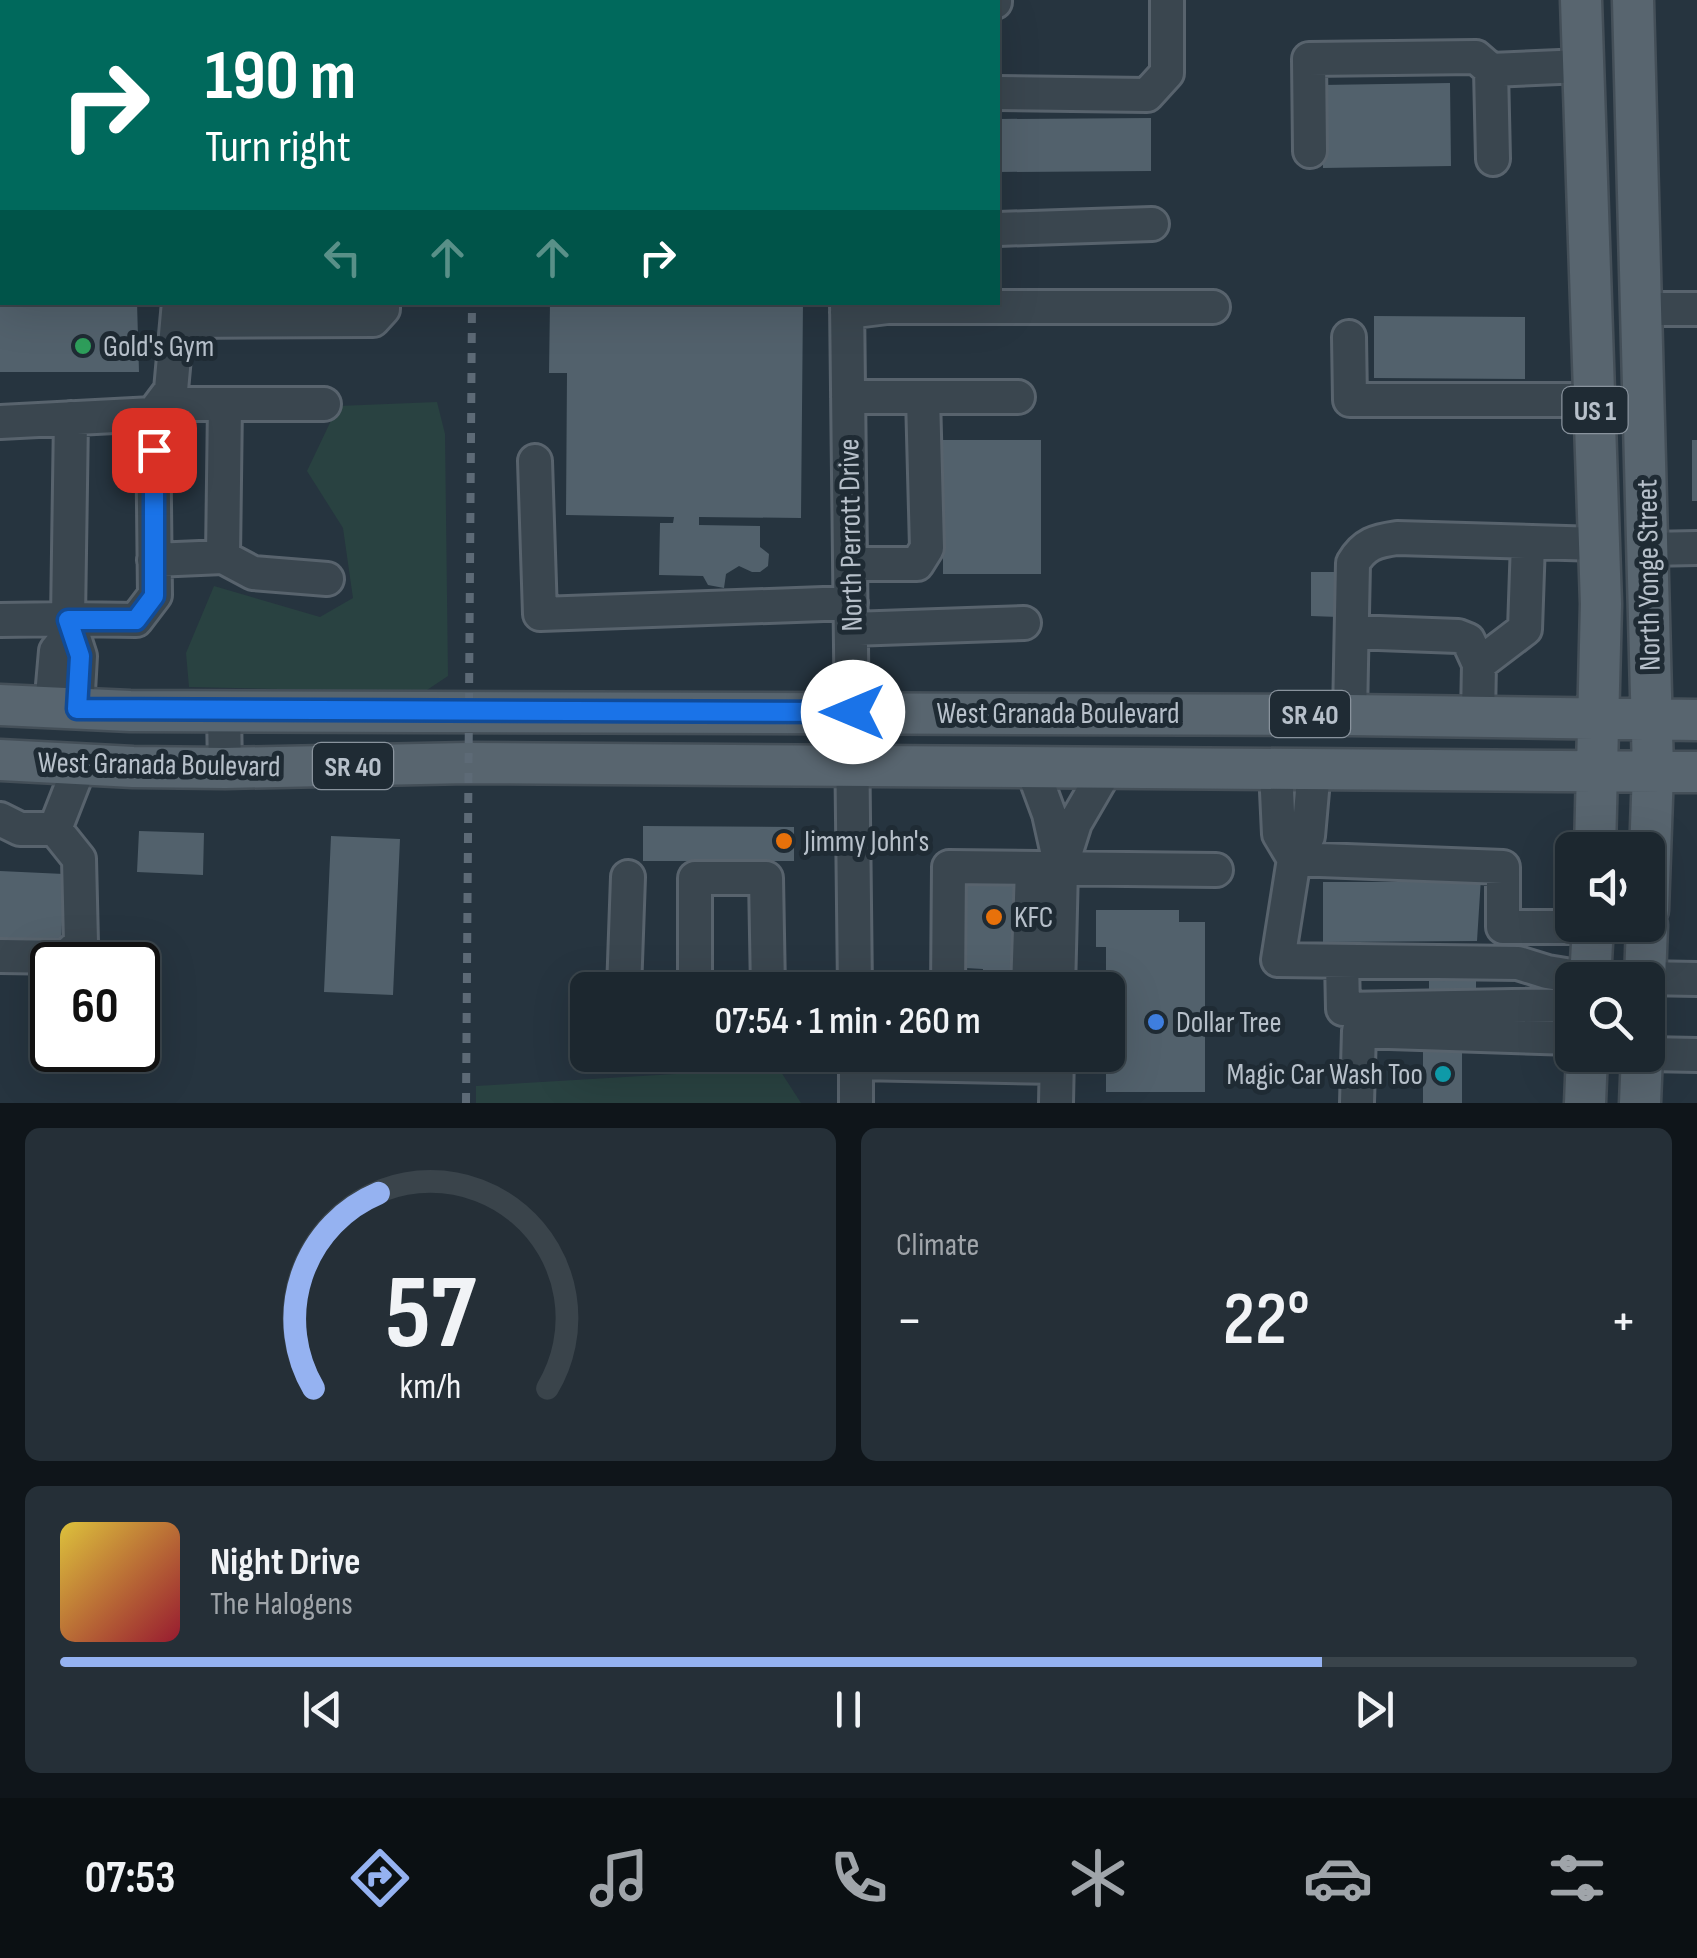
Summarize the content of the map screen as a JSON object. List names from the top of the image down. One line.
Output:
{"streets":{"main road":["US 1","North Yonge Street","West Granada Boulevard","SR 40"],"street":["North Perrott Drive"]},"crossings":[["US 1","North Yonge Street"],["US 1","West Granada Boulevard"],["North Perrott Drive","West Granada Boulevard"],["North Yonge Street","West Granada Boulevard"]],"places":["Gold's Gym","Jimmy John's","KFC","Dollar Tree","Magic Car Wash Too"],"page":{"turn":["190 m","Turn right"],"limit":"60","trip":"07:54 · 1 min · 260 m","tile":"Climate","heat":["−","22°","+"],"song":["Night Drive","The Halogens"],"tabs":"07:53","gauge":["57","km/h"]}}
